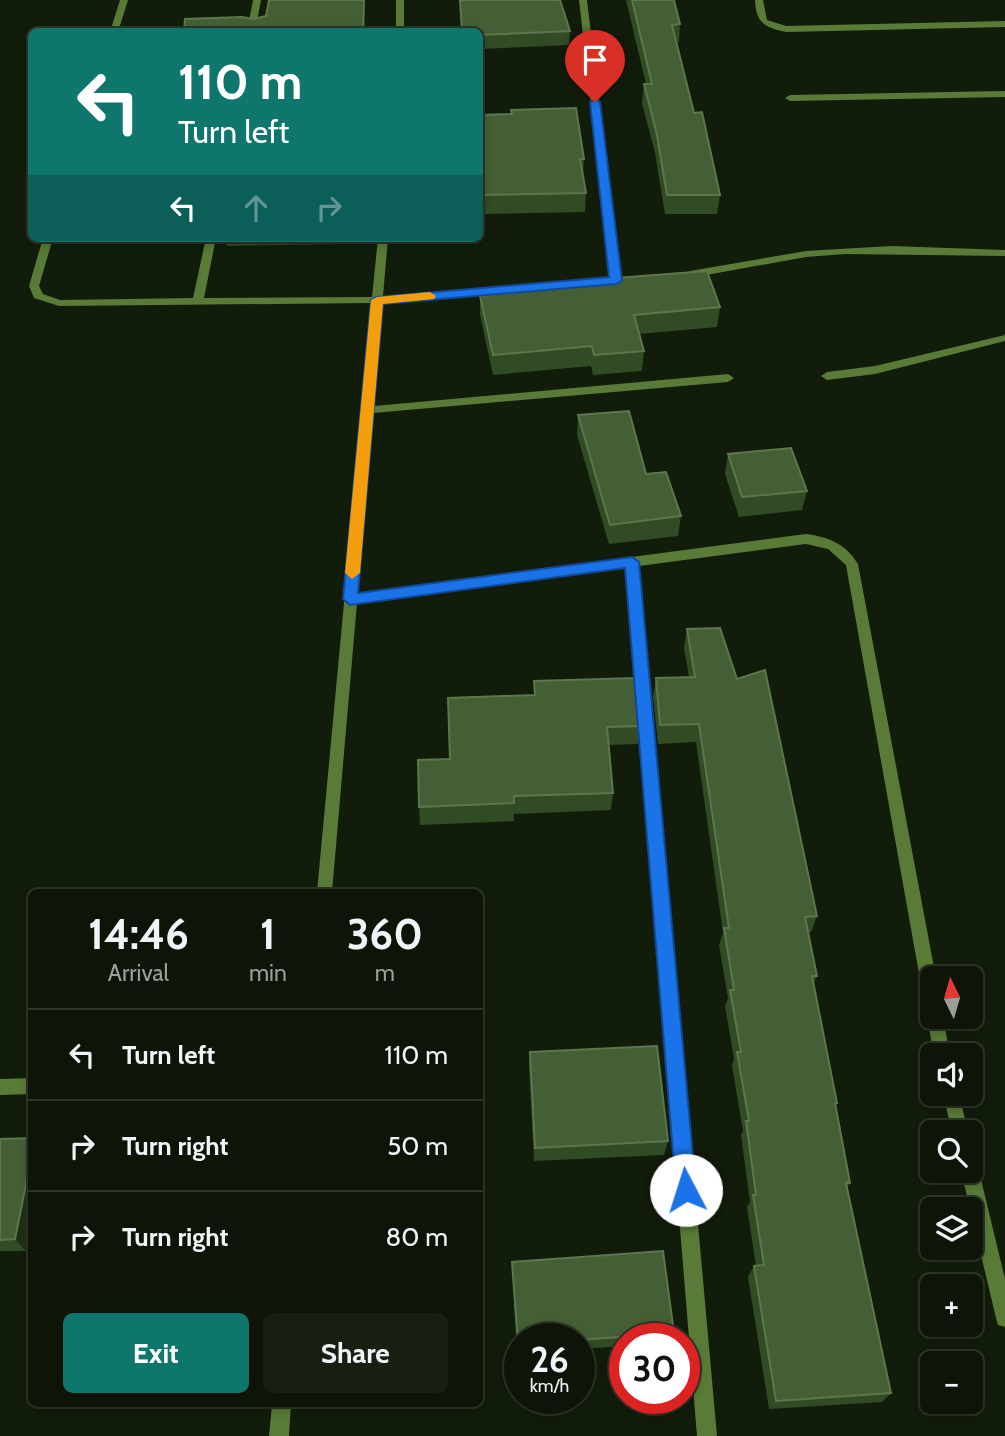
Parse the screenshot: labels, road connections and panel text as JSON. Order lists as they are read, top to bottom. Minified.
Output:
{"north":"top","page":{"turn":["110 m","Turn left"],"eta":["14:46","Arrival","1","min","360","m"],"map_buttons":["+","−"],"list":[{"name":"Turn left","value":"110 m"},{"name":"Turn right","value":"50 m"},{"name":"Turn right","value":"80 m"}],"buttons":["Exit","Share"],"speed":"26 km/h","limit":"30"}}
